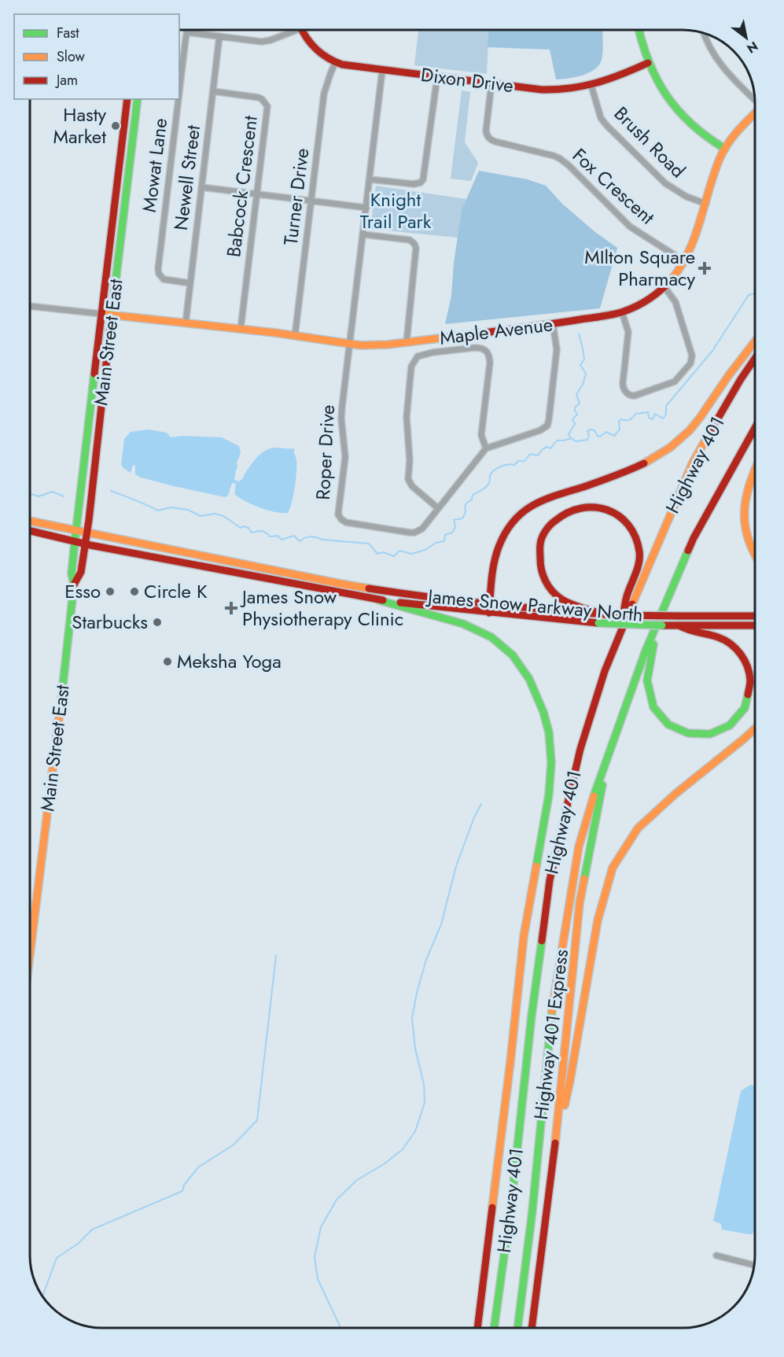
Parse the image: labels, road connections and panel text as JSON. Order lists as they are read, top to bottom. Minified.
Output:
{"streets":{"main road":["Dixon Drive","Maple Avenue","Main Street East","Highway 401","James Snow Parkway North","Highway 401 Express"],"street":["Brush Road","Mowat Lane","Newell Street","Babcock Crescent","Fox Crescent","Turner Drive","Roper Drive"]},"crossings":[["Dixon Drive","Brush Road"],["Dixon Drive","Fox Crescent"],["Dixon Drive","Turner Drive"],["Brush Road","Maple Avenue"],["Mowat Lane","Newell Street"],["Newell Street","Babcock Crescent"],["Newell Street","Maple Avenue"],["Babcock Crescent","Maple Avenue"],["Fox Crescent","Maple Avenue"],["Turner Drive","Maple Avenue"],["Maple Avenue","Main Street East"],["Maple Avenue","Roper Drive"],["Main Street East","James Snow Parkway North"],["Highway 401","Highway 401 Express"]],"parks":["Knight Trail Park"],"places":{"other":["Hasty Market","Esso","Circle K","Starbucks","Meksha Yoga"],"health":["MIlton Square Pharmacy","James Snow Physiotherapy Clinic"]},"legend":["Fast","Slow","Jam"],"north":"bottom right"}
